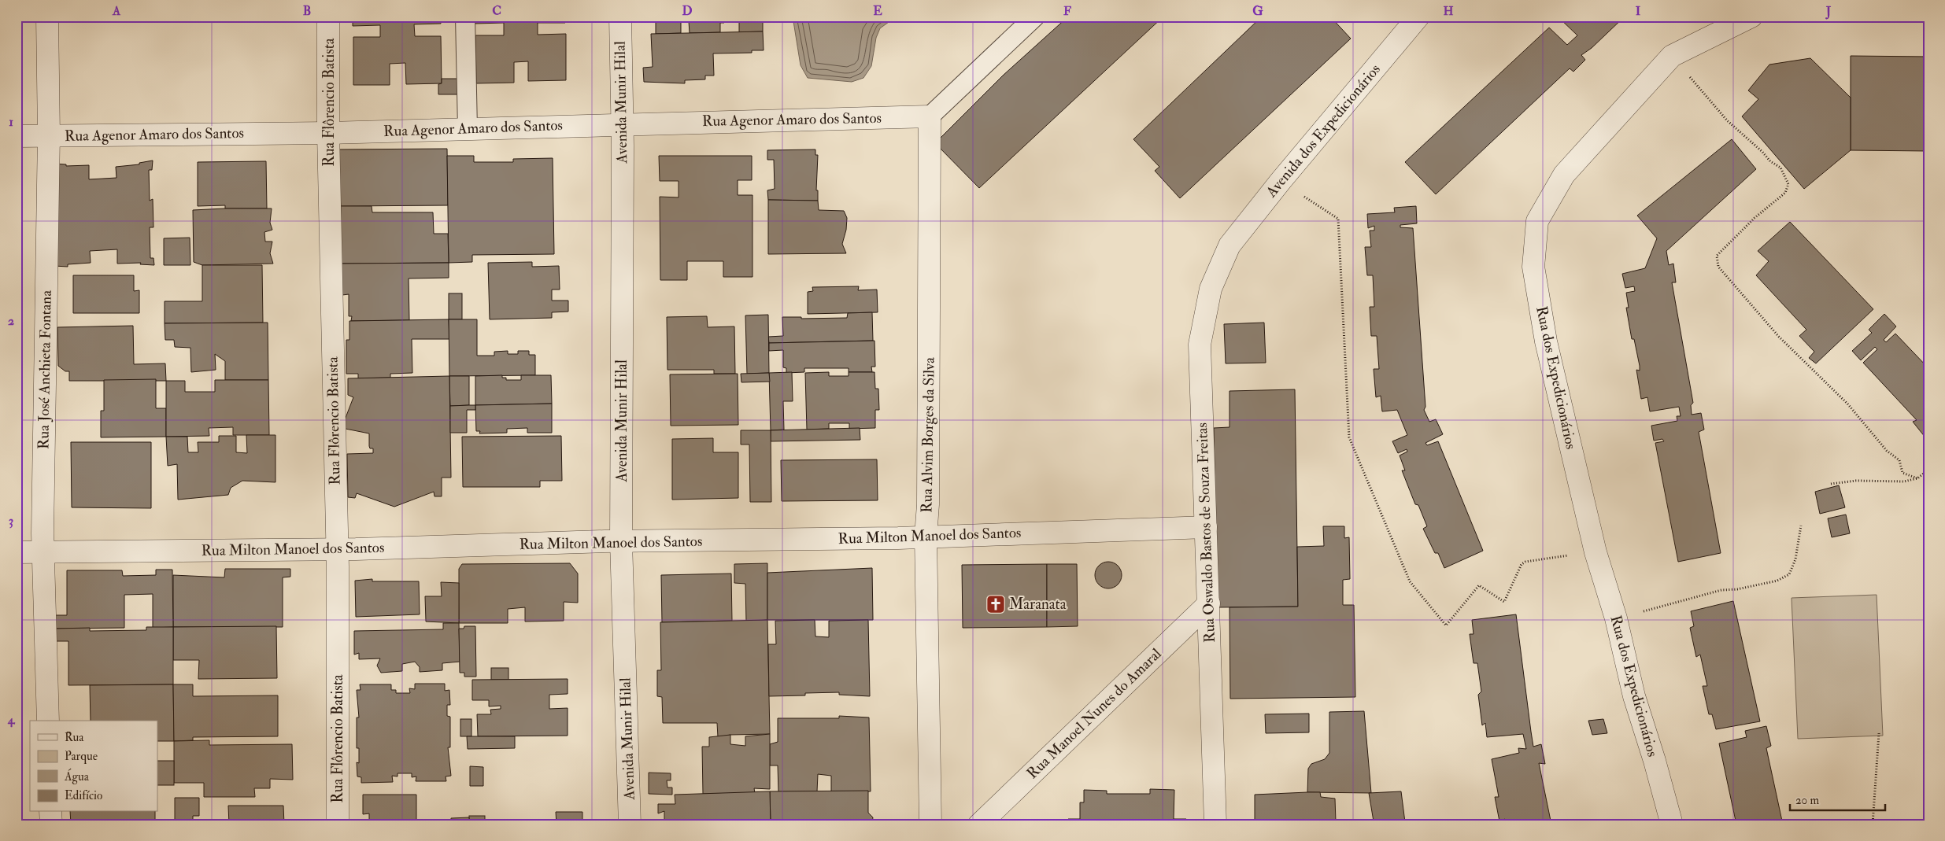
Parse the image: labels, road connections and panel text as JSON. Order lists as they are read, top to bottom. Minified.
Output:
{"streets":{"street":["Rua Flôrencio Batista","Avenida Munir Hilal","Rua Agenor Amaro dos Santos","Avenida dos Expedicionários","Rua José Anchieta Fontana","Rua dos Expedicionários","Rua Alvim Borges da Silva","Rua Oswaldo Bastos de Souza Freitas","Rua Milton Manoel dos Santos","Rua Manoel Nunes do Amaral"]},"crossings":[["Rua Flôrencio Batista","Rua Agenor Amaro dos Santos"],["Rua Flôrencio Batista","Rua Milton Manoel dos Santos"],["Avenida Munir Hilal","Rua Agenor Amaro dos Santos"],["Avenida Munir Hilal","Rua Milton Manoel dos Santos"],["Rua Agenor Amaro dos Santos","Rua José Anchieta Fontana"],["Rua Agenor Amaro dos Santos","Rua Alvim Borges da Silva"],["Avenida dos Expedicionários","Rua Oswaldo Bastos de Souza Freitas"],["Rua José Anchieta Fontana","Rua Milton Manoel dos Santos"],["Rua Alvim Borges da Silva","Rua Milton Manoel dos Santos"],["Rua Oswaldo Bastos de Souza Freitas","Rua Milton Manoel dos Santos"],["Rua Oswaldo Bastos de Souza Freitas","Rua Manoel Nunes do Amaral"]],"places":{"church":["Maranata"]},"legend":["Rua","Parque","Água","Edifício"],"scale_bar":"20 m","grid":{"columns":["A","B","C","D","E","F","G","H","I","J"],"rows":["1","2","3","4"]}}
